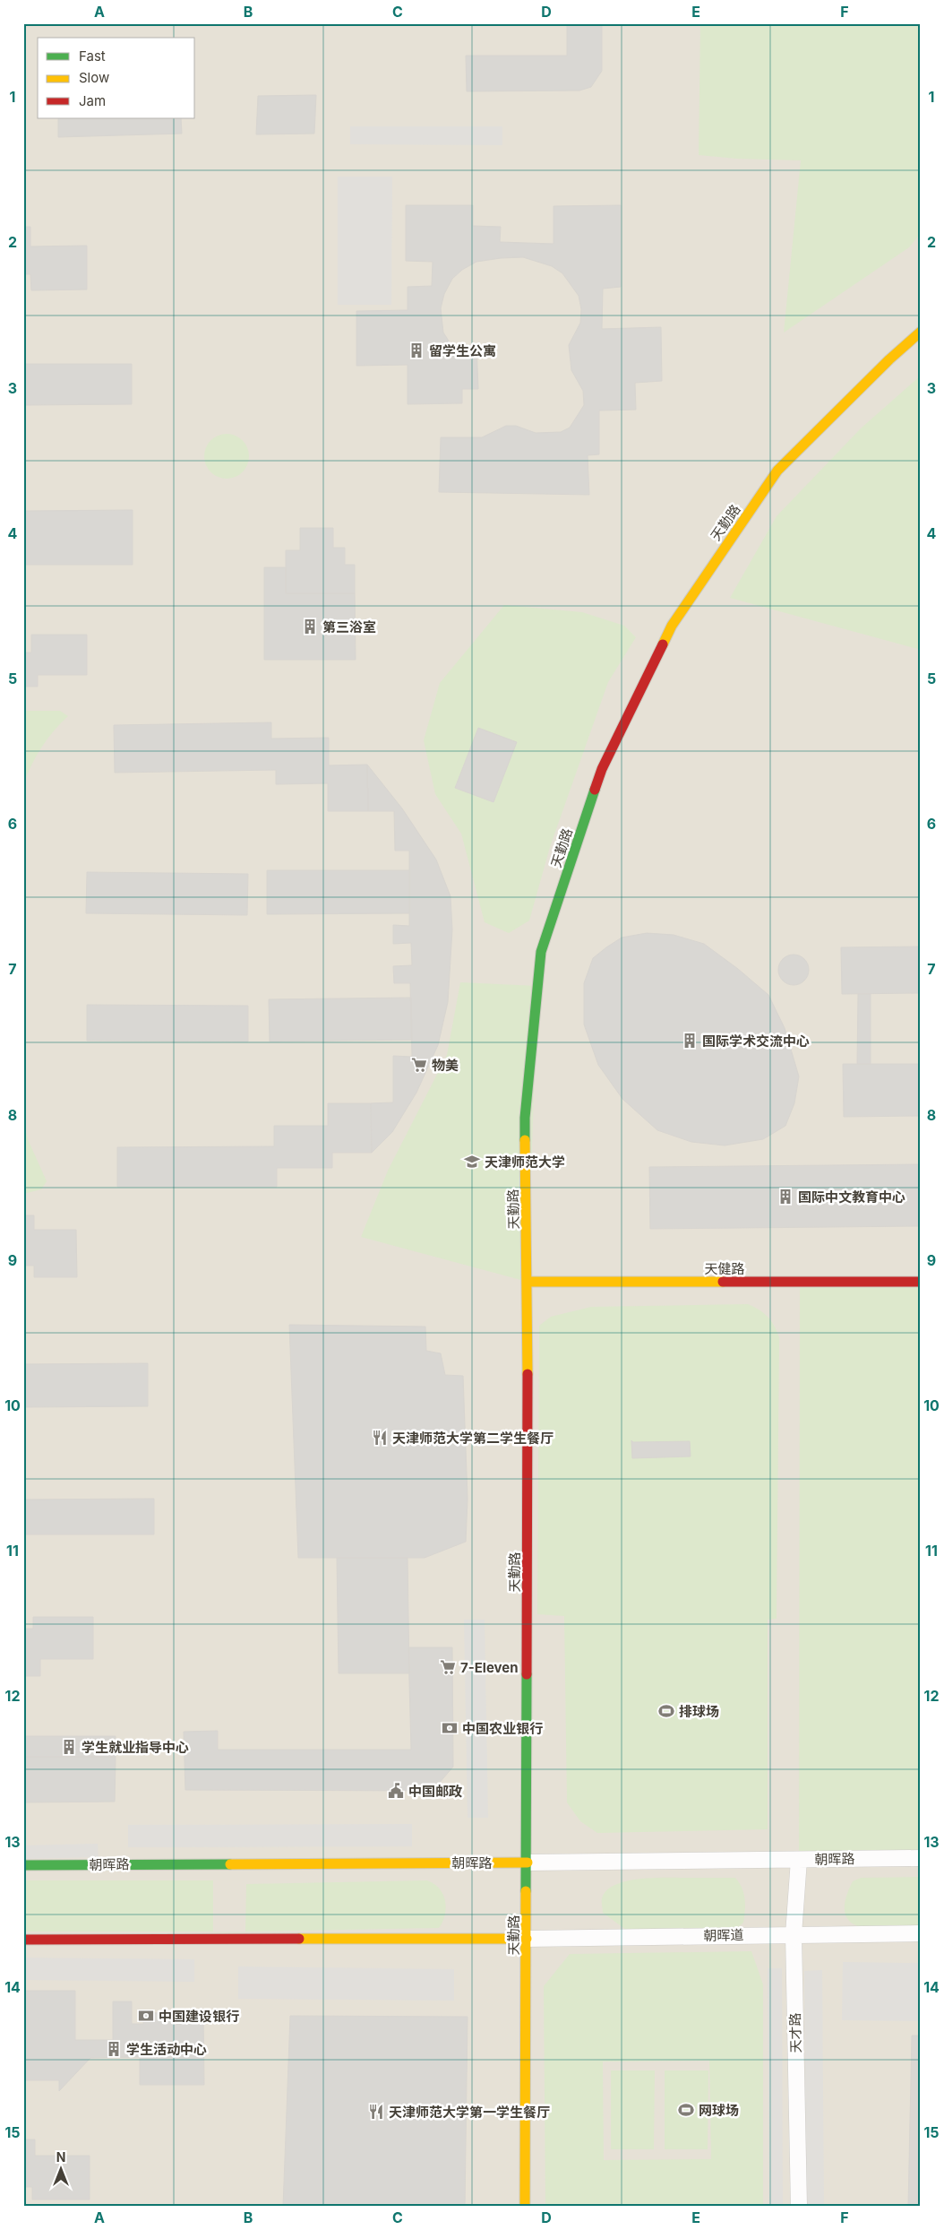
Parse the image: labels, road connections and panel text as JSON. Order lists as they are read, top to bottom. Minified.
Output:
{"streets":{"street":["天勤路","天健路","朝晖路","朝晖道","天才路"]},"crossings":[["天勤路","天健路"],["天勤路","朝晖路"],["天勤路","朝晖道"],["朝晖路","天才路"],["朝晖道","天才路"]],"places":{"building":["留学生公寓","第三浴室","国际学术交流中心","国际中文教育中心","学生就业指导中心","学生活动中心"],"supermarket":["物美","7-Eleven"],"school or university":["天津师范大学"],"restaurant":["天津师范大学第二学生餐厅","天津师范大学第一学生餐厅"],"sports":["排球场","网球场"],"bank":["中国农业银行","中国建设银行"],"public building":["中国邮政"]},"legend":["Fast","Slow","Jam"],"north":"top","grid":{"columns":["A","B","C","D","E","F"],"rows":["1","2","3","4","5","6","7","8","9","10","11","12","13","14","15"]}}
